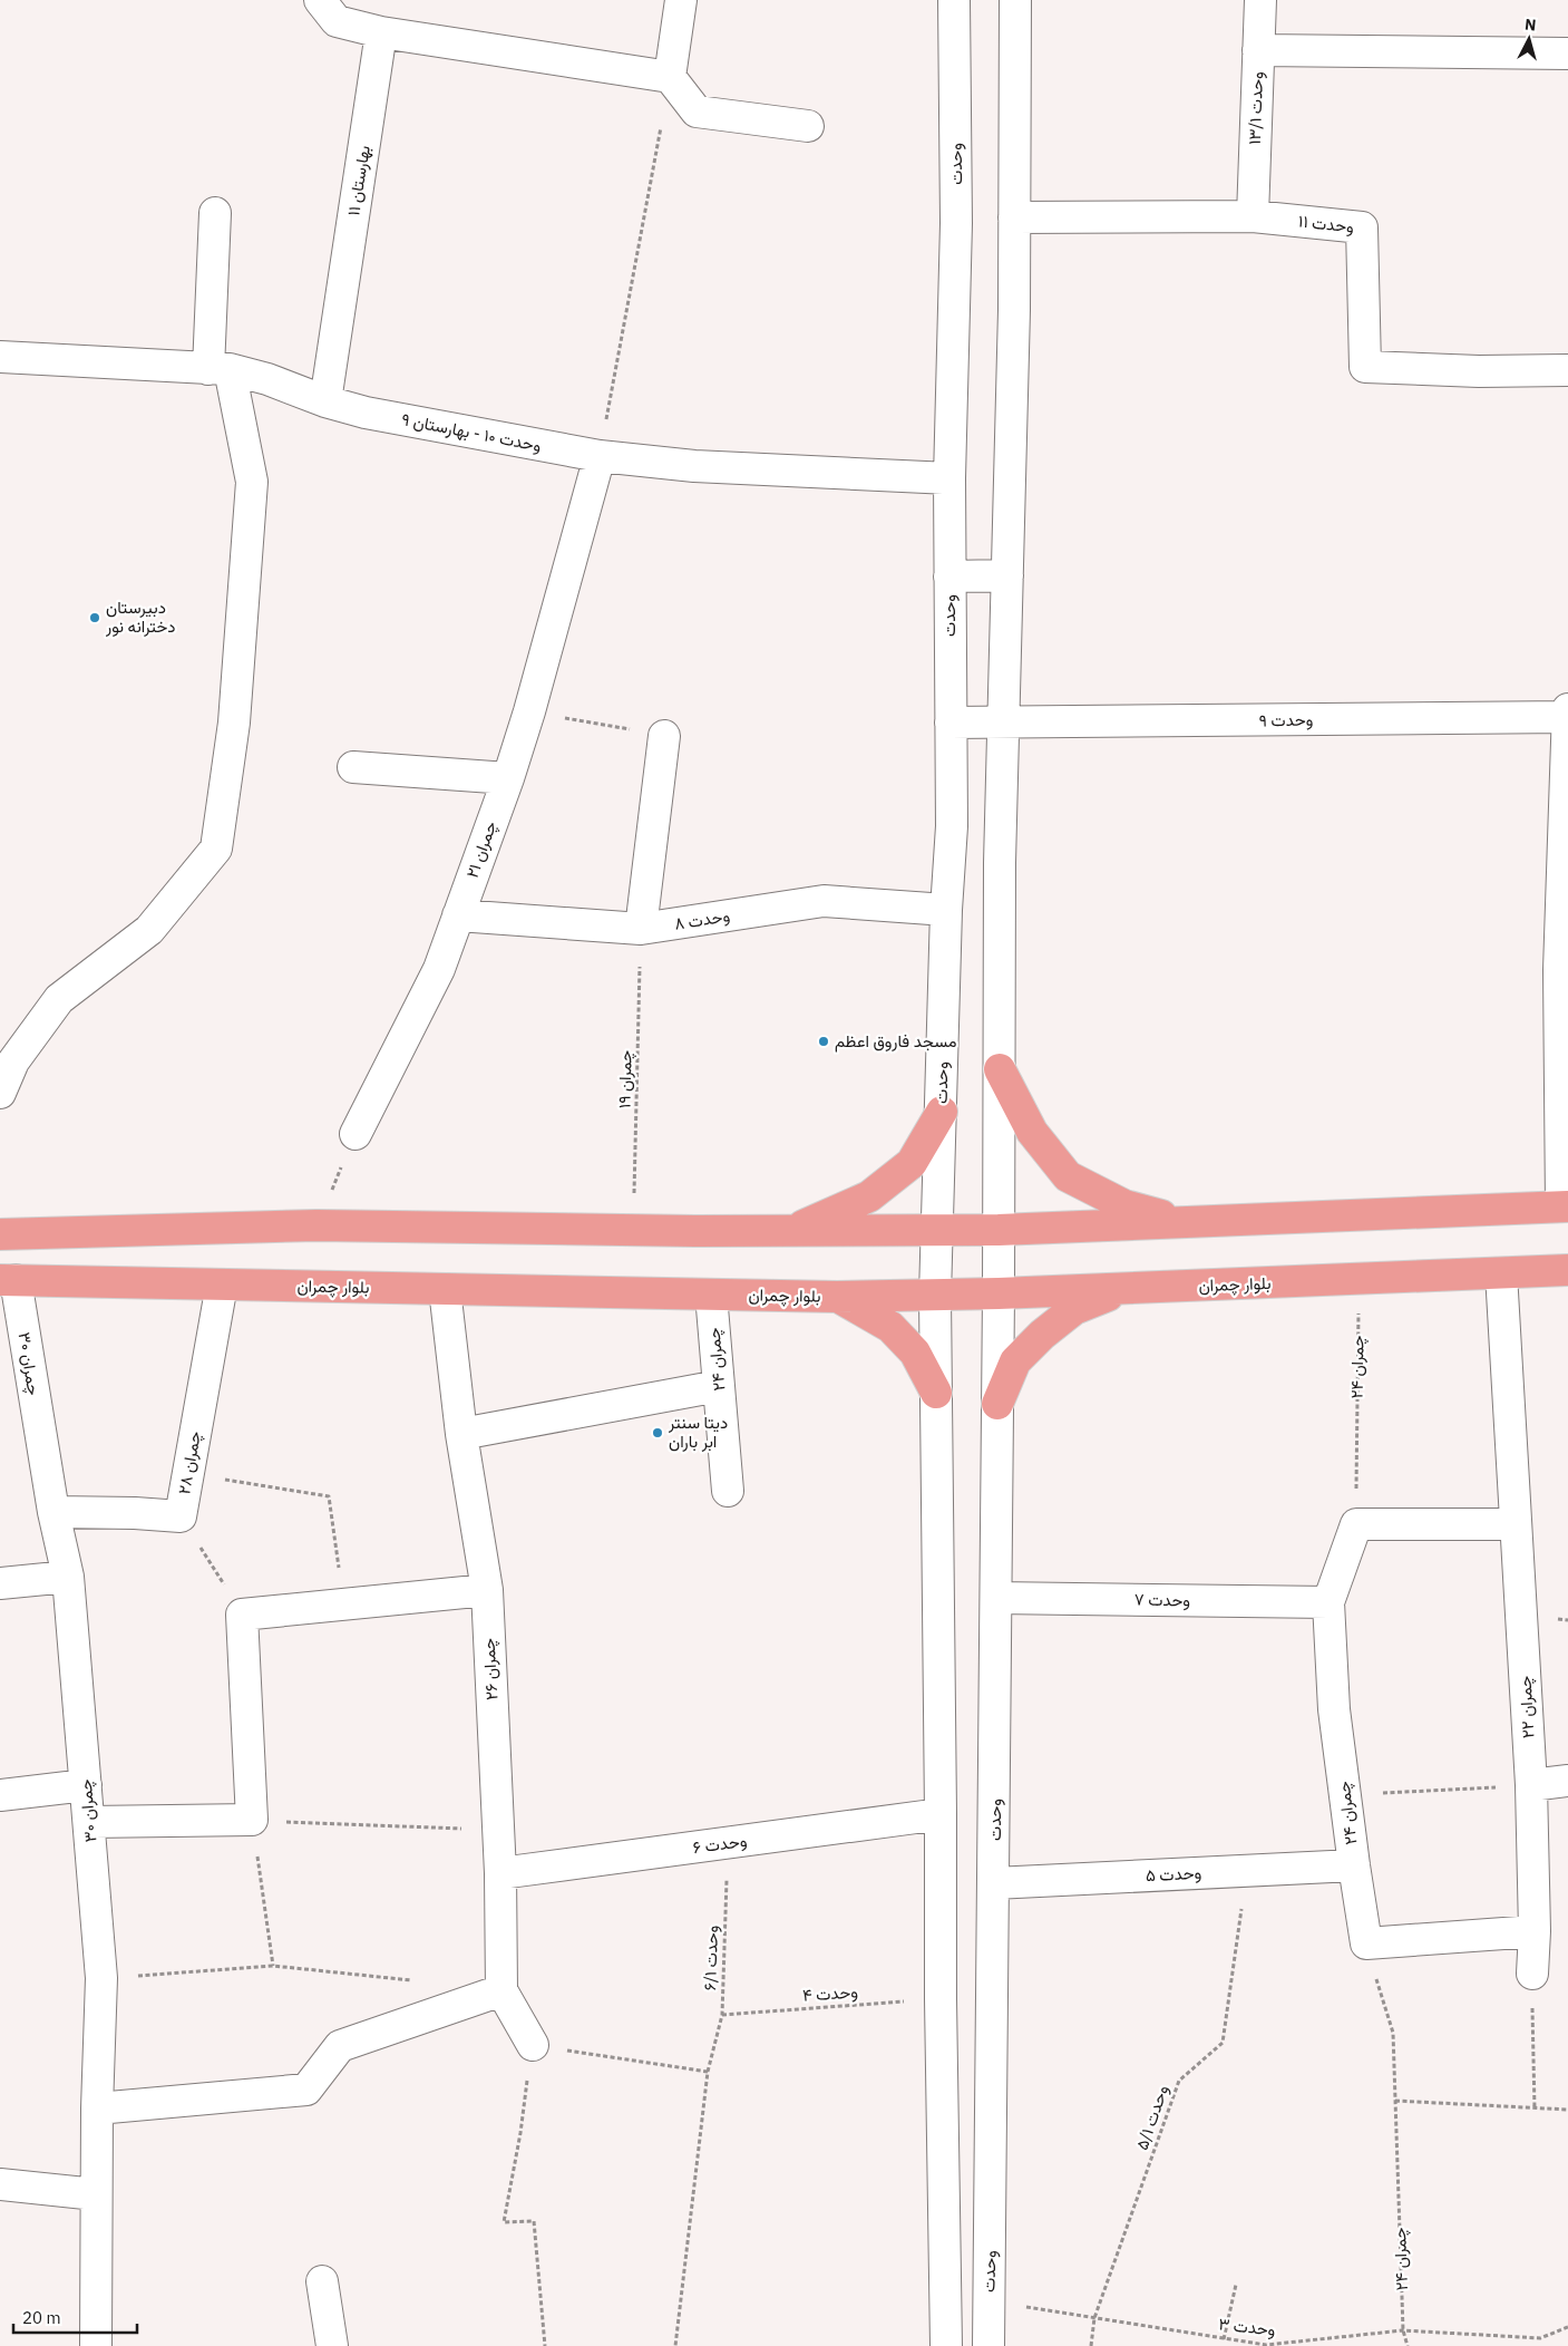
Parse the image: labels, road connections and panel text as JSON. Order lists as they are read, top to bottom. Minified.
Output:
{"streets":{"main road":["بلوار چمران"],"street":["وحدت ۱۳/۱","وحدت","بهارستان ۱۱","وحدت ۱۱","وحدت ۱۰ - بهارستان ۹","وحدت ۹","چمران ۲۱","وحدت ۸","چمران ۲۴","چمران ۳۰","چمران ۲۸","وحدت ۷","چمران ۲۶","چمران ۲۲","وحدت ۶","وحدت ۵"],"path":["چمران ۱۹","وحدت ۶/۱","وحدت ۴","وحدت ۵/۱","وحدت ۳"]},"crossings":[["وحدت ۱۳/۱","وحدت ۱۱"],["وحدت","وحدت ۱۰ - بهارستان ۹"],["وحدت","وحدت ۹"],["وحدت","وحدت ۸"],["وحدت","بلوار چمران"],["وحدت","وحدت ۷"],["وحدت","وحدت ۵"],["وحدت","وحدت ۳"],["بهارستان ۱۱","وحدت ۱۰ - بهارستان ۹"],["وحدت ۱۰ - بهارستان ۹","چمران ۲۱"],["چمران ۲۱","وحدت ۸"],["وحدت ۸","چمران ۱۹"],["بلوار چمران","چمران ۲۴"],["بلوار چمران","چمران ۳۰"],["بلوار چمران","چمران ۲۸"],["بلوار چمران","چمران ۲۶"],["بلوار چمران","چمران ۲۲"],["چمران ۲۴","وحدت ۷"],["چمران ۲۴","وحدت ۵"],["چمران ۲۴","وحدت ۳"],["چمران ۳۰","چمران ۲۸"],["چمران ۲۶","وحدت ۶"],["وحدت ۶","وحدت ۶/۱"],["وحدت ۵","وحدت ۵/۱"],["وحدت ۶/۱","وحدت ۴"],["وحدت ۵/۱","وحدت ۳"]],"places":["دبیرستان دخترانه نور","مسجد فاروق اعظم","دیتا سنتر ابر باران"],"scale_bar":"20 m","north":"top"}
